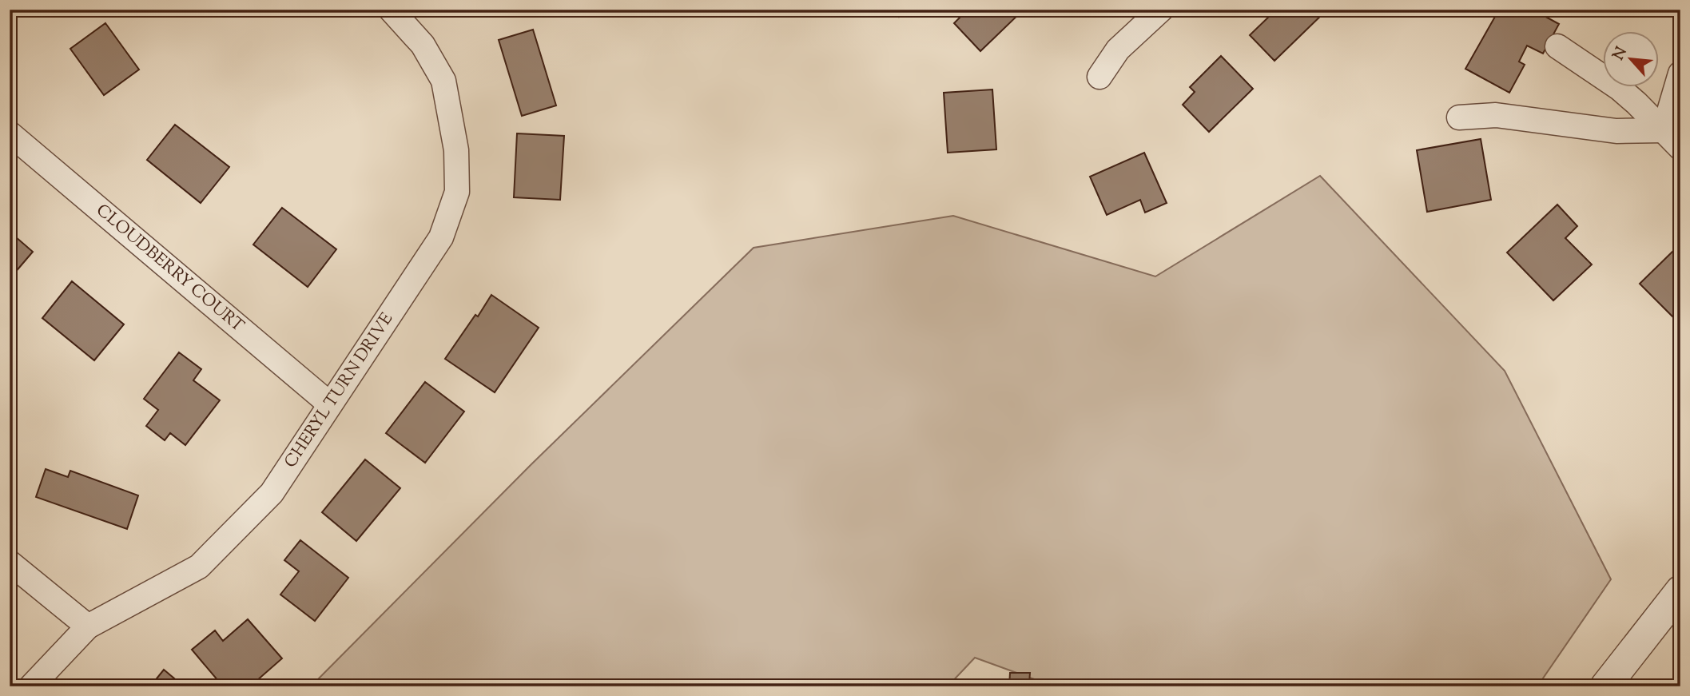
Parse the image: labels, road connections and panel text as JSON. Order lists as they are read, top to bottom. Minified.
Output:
{"streets":{"street":["CLOUDBERRY COURT","CHERYL TURN DRIVE"]},"crossings":[["CLOUDBERRY COURT","CHERYL TURN DRIVE"]],"north":"top left"}
